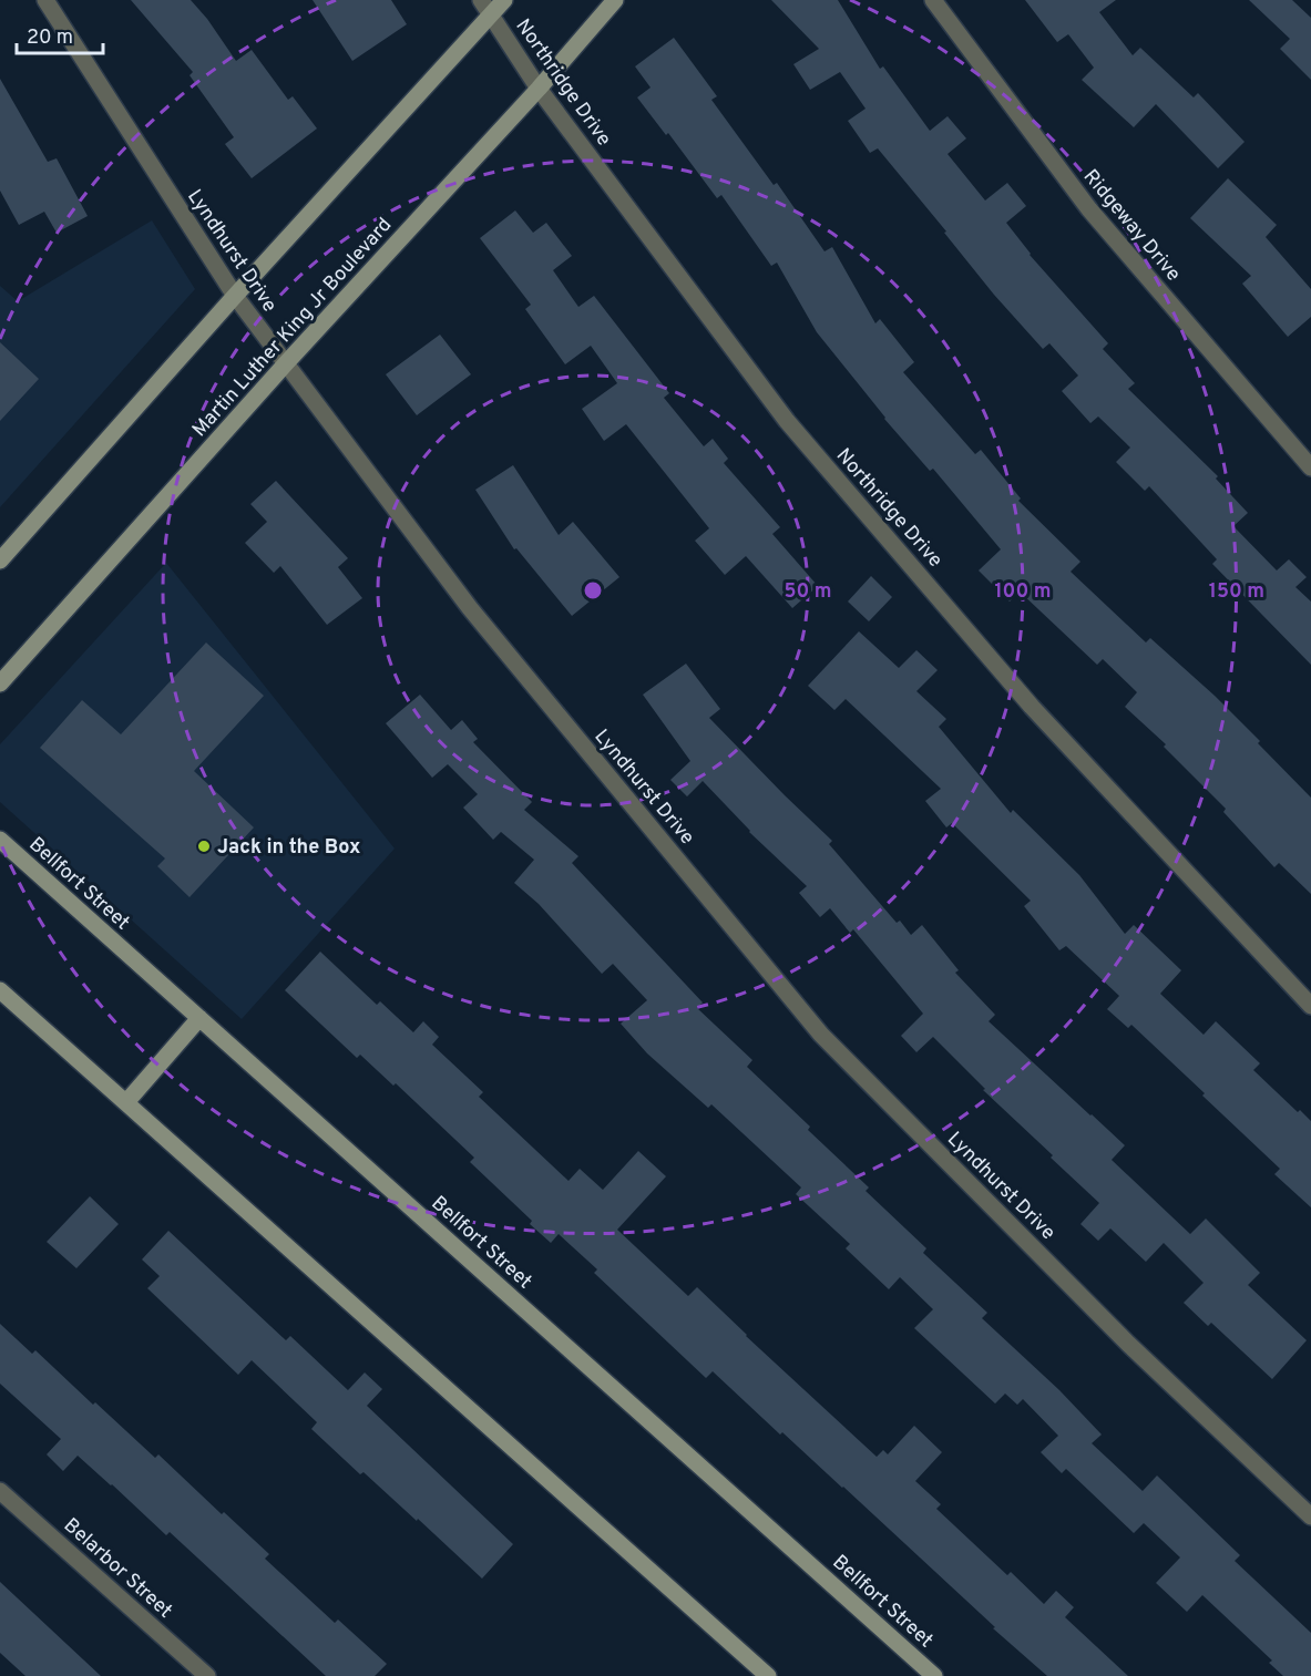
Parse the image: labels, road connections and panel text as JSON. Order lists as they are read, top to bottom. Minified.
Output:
{"streets":{"main road":["Martin Luther King Jr Boulevard","Bellfort Street"],"street":["Northridge Drive","Ridgeway Drive","Lyndhurst Drive","Belarbor Street"]},"crossings":[["Northridge Drive","Martin Luther King Jr Boulevard"],["Lyndhurst Drive","Martin Luther King Jr Boulevard"]],"places":["Jack in the Box"],"scale_bar":"20 m","rings":["50 m","100 m","150 m"]}
